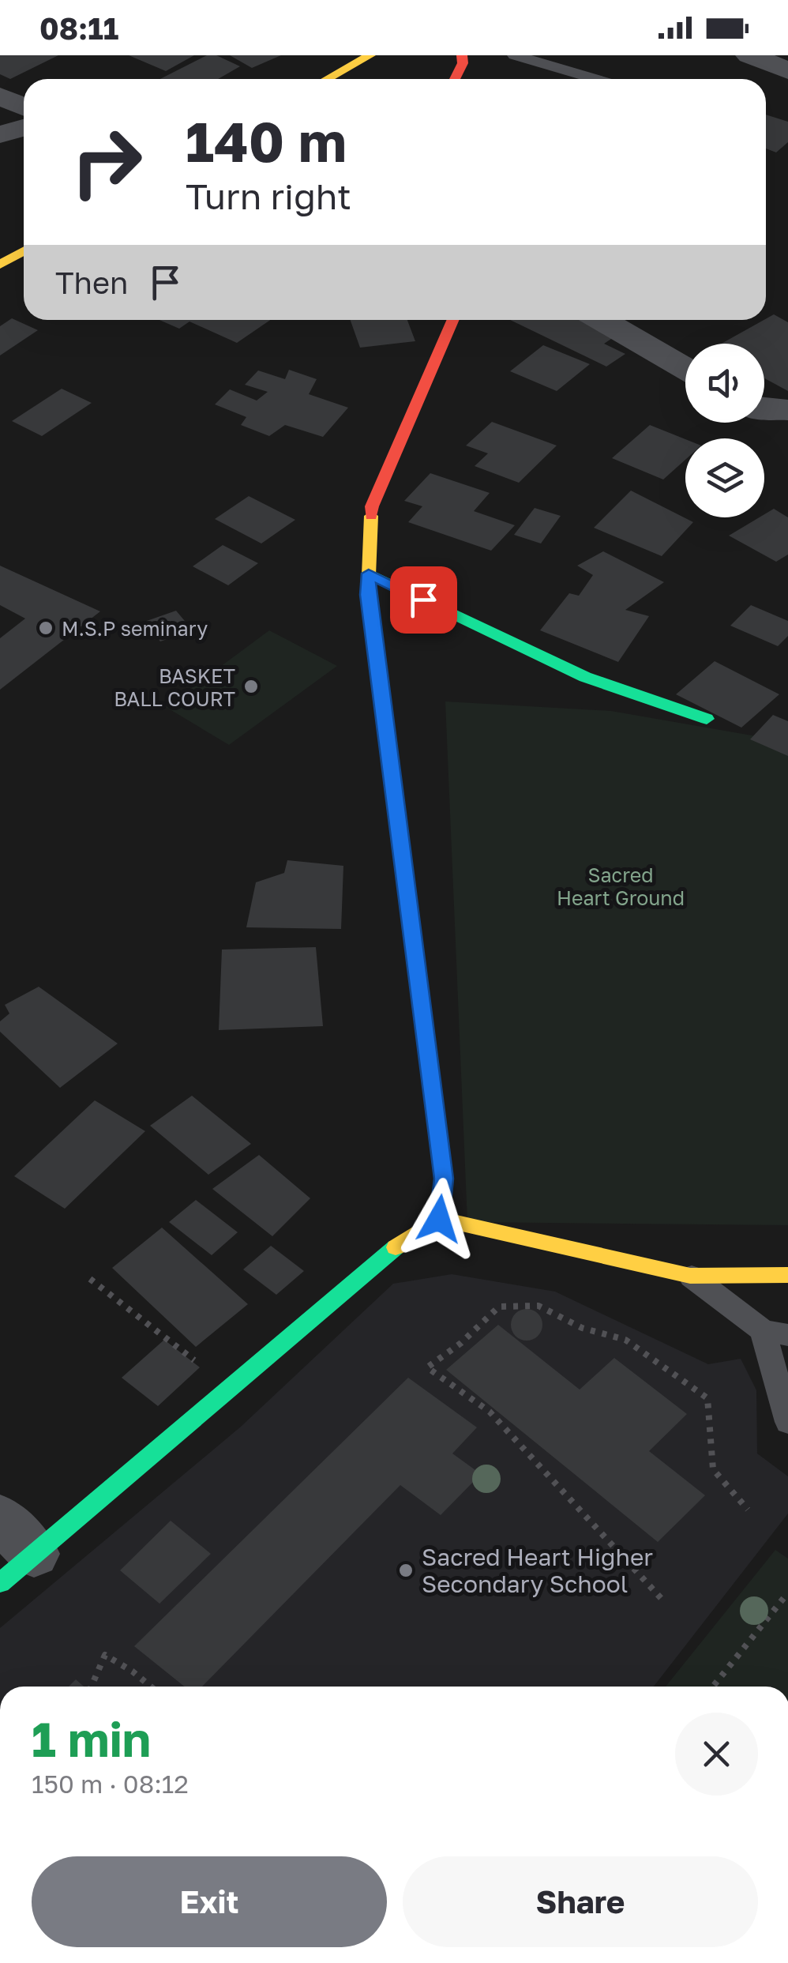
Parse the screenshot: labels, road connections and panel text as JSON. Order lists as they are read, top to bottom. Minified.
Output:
{"parks":["Sacred Heart Ground"],"places":["M.S.P seminary","BASKET BALL COURT","Sacred Heart Higher Secondary School"],"page":{"status":"08:11","turn":["140 m","Turn right"],"then":"Then","heading":["1 min","150 m · 08:12"],"buttons":["Exit","Share"]}}
